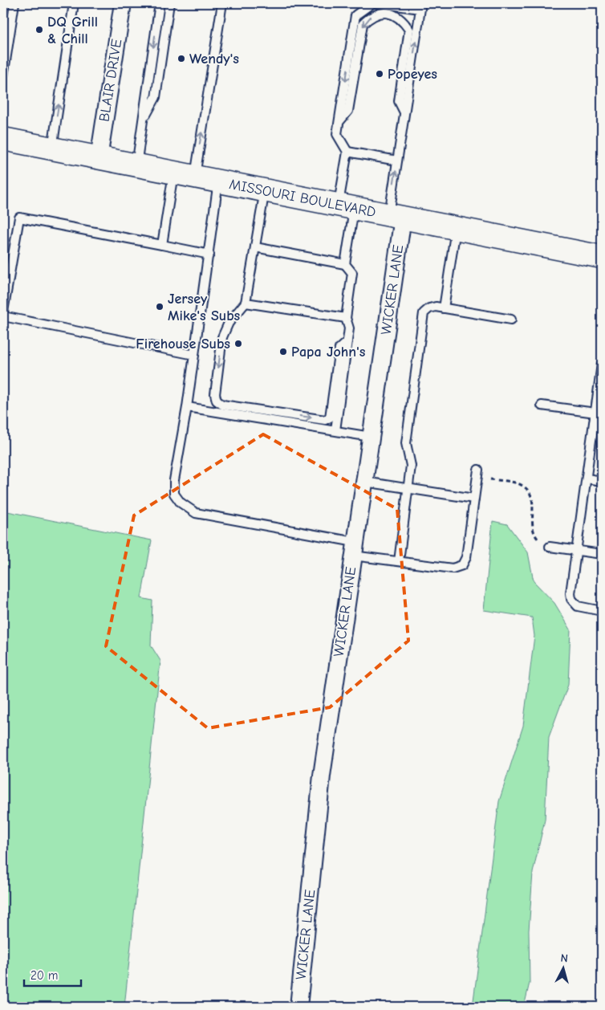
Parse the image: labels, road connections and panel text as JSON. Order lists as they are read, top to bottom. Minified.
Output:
{"streets":{"main road":["MISSOURI BOULEVARD"],"street":["BLAIR DRIVE","WICKER LANE"]},"crossings":[["BLAIR DRIVE","MISSOURI BOULEVARD"],["MISSOURI BOULEVARD","WICKER LANE"]],"places":["DQ Grill & Chill","Wendy's","Popeyes","Jersey Mike's Subs","Firehouse Subs","Papa John's"],"scale_bar":"20 m","north":"top"}
